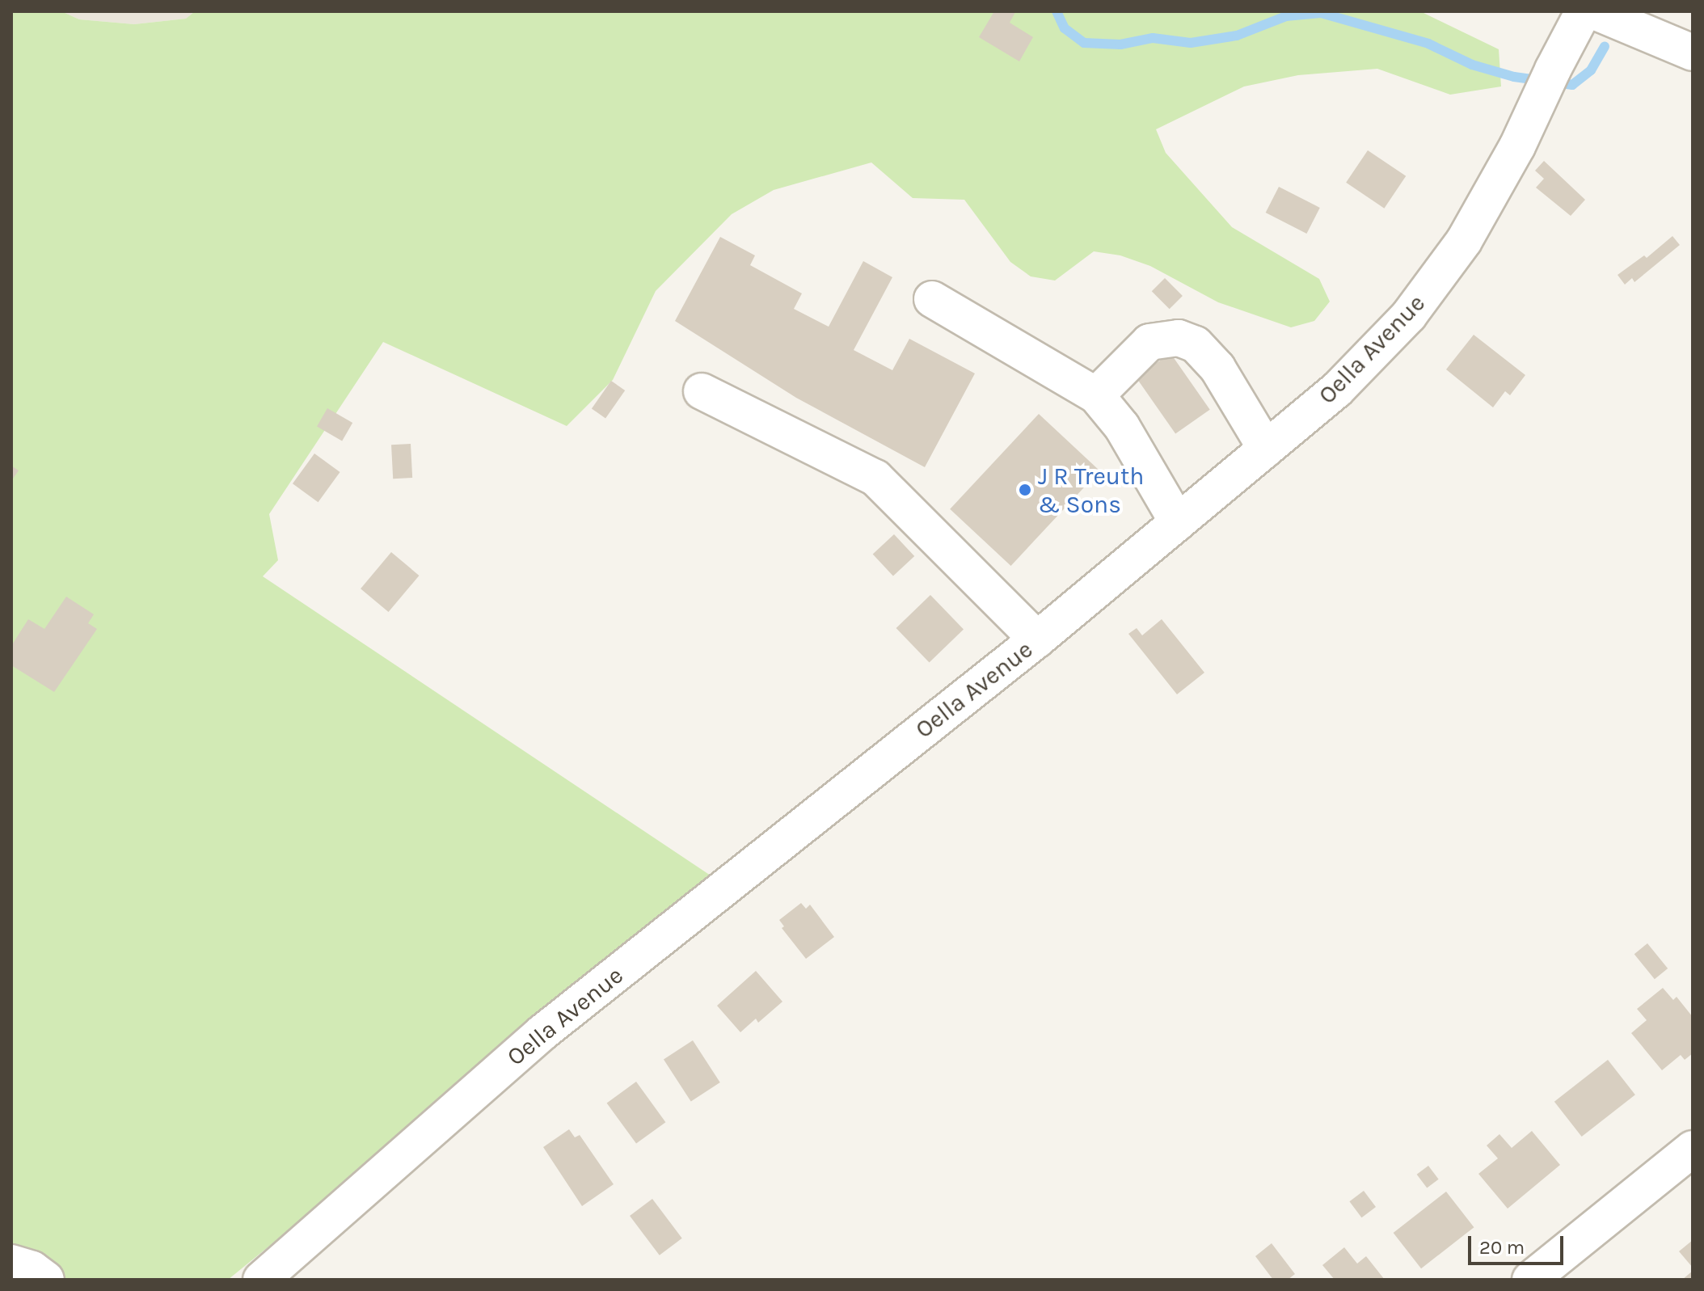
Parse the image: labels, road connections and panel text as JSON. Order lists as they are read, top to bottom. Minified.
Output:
{"streets":{"street":["Oella Avenue"]},"places":["J R Treuth & Sons"],"scale_bar":"20 m"}
